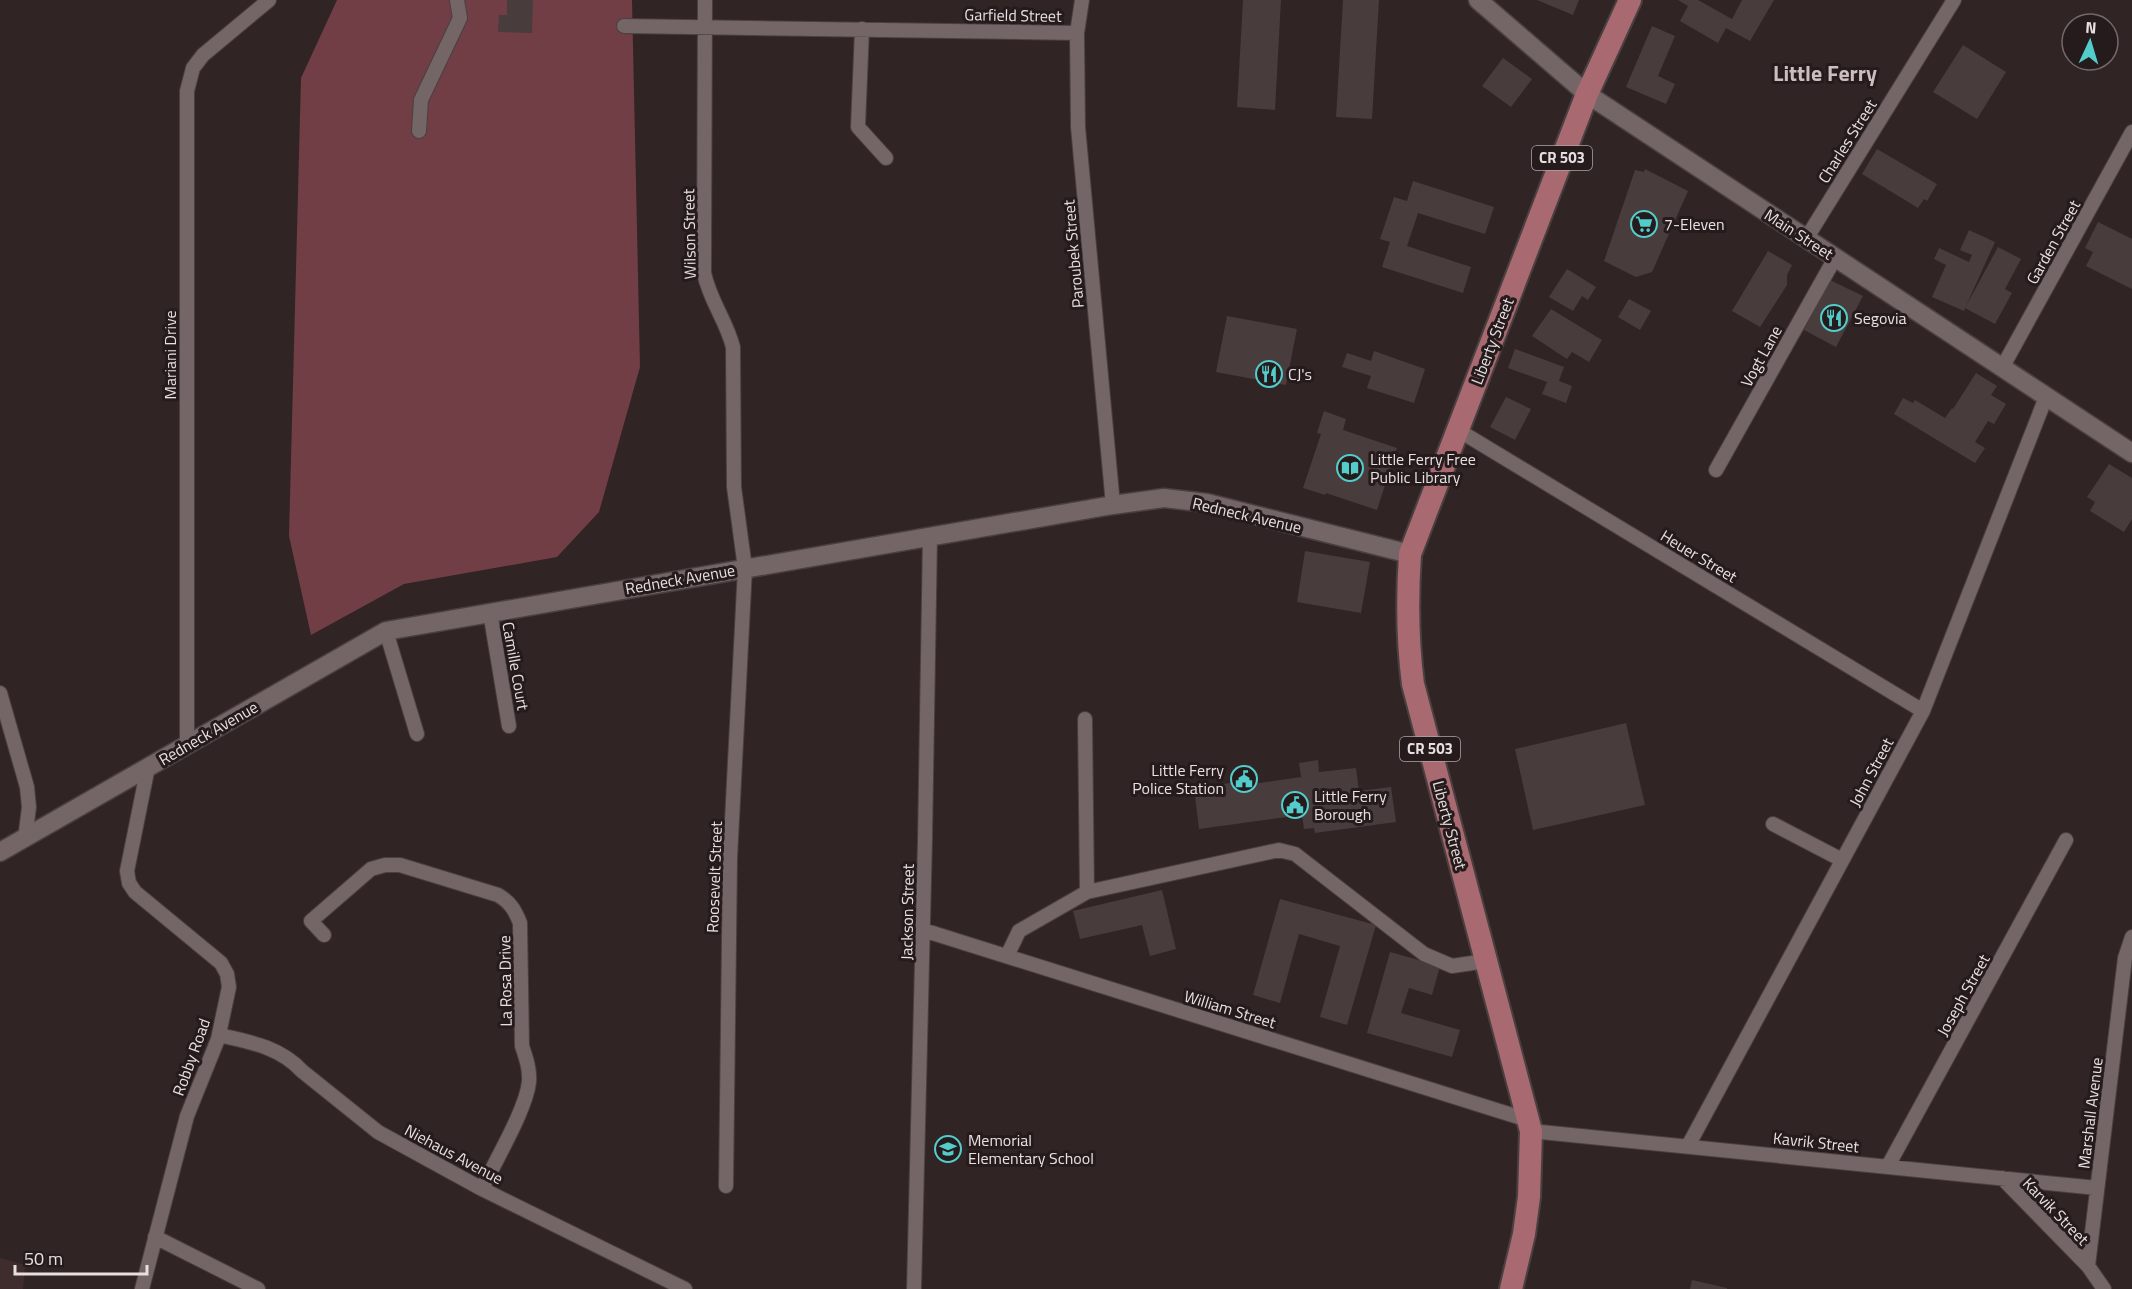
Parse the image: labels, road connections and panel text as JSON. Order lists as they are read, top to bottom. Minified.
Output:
{"streets":{"main road":["CR 503","Liberty Street"],"street":["Garfield Street","Charles Street","Wilson Street","Main Street","Garden Street","Paroubek Street","Mariani Drive","Vogt Lane","Redneck Avenue","Heuer Street","Camille Court","John Street","Roosevelt Street","Jackson Street","La Rosa Drive","Joseph Street","William Street","Robby Road","Marshall Avenue","Kavrik Street","Niehaus Avenue","Karvik Street"]},"crossings":[["Garfield Street","Wilson Street"],["Garfield Street","Paroubek Street"],["Charles Street","Main Street"],["Wilson Street","Redneck Avenue"],["Wilson Street","Roosevelt Street"],["Main Street","Garden Street"],["Main Street","Liberty Street"],["Main Street","Vogt Lane"],["Main Street","John Street"],["Paroubek Street","Redneck Avenue"],["Liberty Street","Redneck Avenue"],["Liberty Street","Heuer Street"],["Liberty Street","William Street"],["Liberty Street","Kavrik Street"],["Mariani Drive","Redneck Avenue"],["Redneck Avenue","Camille Court"],["Redneck Avenue","Roosevelt Street"],["Redneck Avenue","Jackson Street"],["Redneck Avenue","Robby Road"],["Heuer Street","John Street"],["John Street","Kavrik Street"],["Jackson Street","William Street"],["La Rosa Drive","Niehaus Avenue"],["Joseph Street","Kavrik Street"],["William Street","Kavrik Street"],["Robby Road","Niehaus Avenue"],["Marshall Avenue","Kavrik Street"],["Marshall Avenue","Karvik Street"],["Kavrik Street","Karvik Street"]],"districts":["Little Ferry"],"places":{"supermarket":["7-Eleven"],"restaurant":["Segovia","CJ's"],"library":["Little Ferry Free Public Library"],"public building":["Little Ferry Police Station","Little Ferry Borough"],"school or university":["Memorial Elementary School"]},"scale_bar":"50 m","north":"top"}
